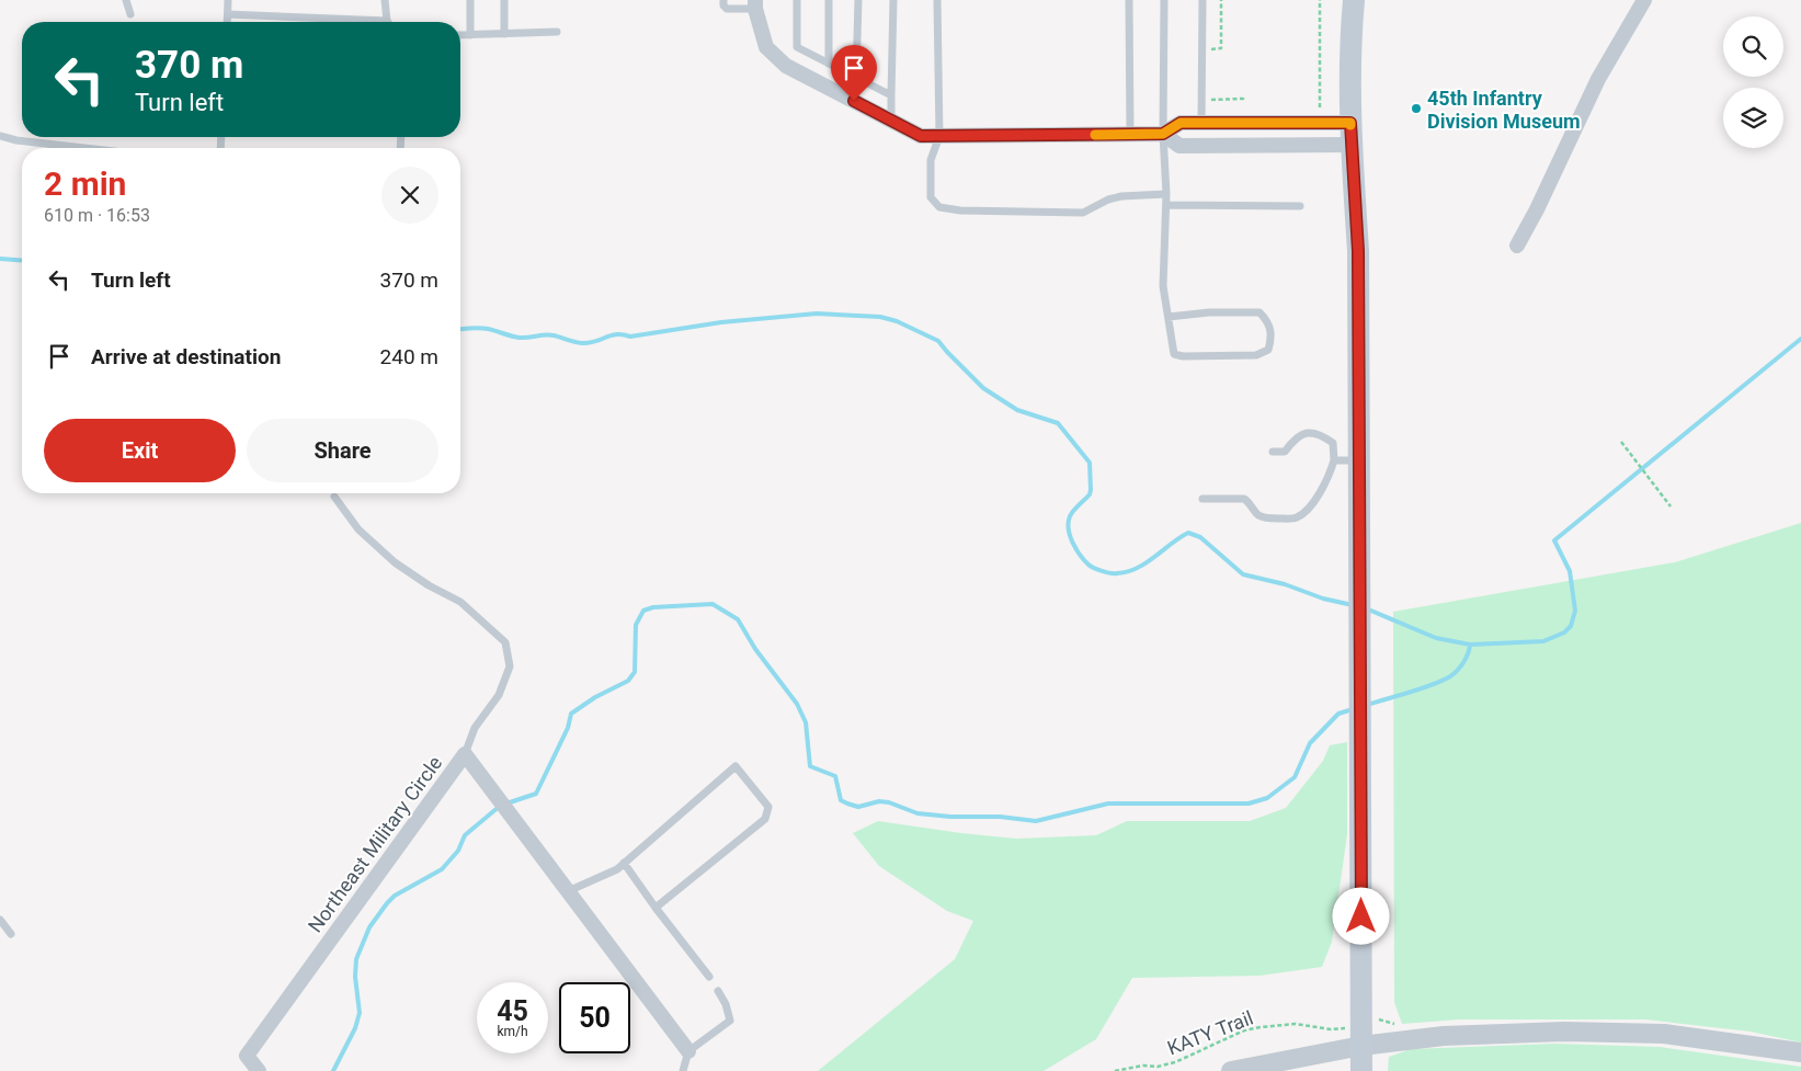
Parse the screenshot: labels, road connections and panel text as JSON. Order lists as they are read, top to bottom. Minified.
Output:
{"streets":{"street":["Northeast Military Circle"],"path":["KATY Trail"]},"places":["45th Infantry Division Museum"],"page":{"turn":["370 m","Turn left"],"heading":["2 min","610 m · 16:53"],"list":[{"name":"Turn left","value":"370 m"},{"name":"Arrive at destination","value":"240 m"}],"buttons":["Exit","Share"],"speed":"45 km/h","limit":"50"}}
